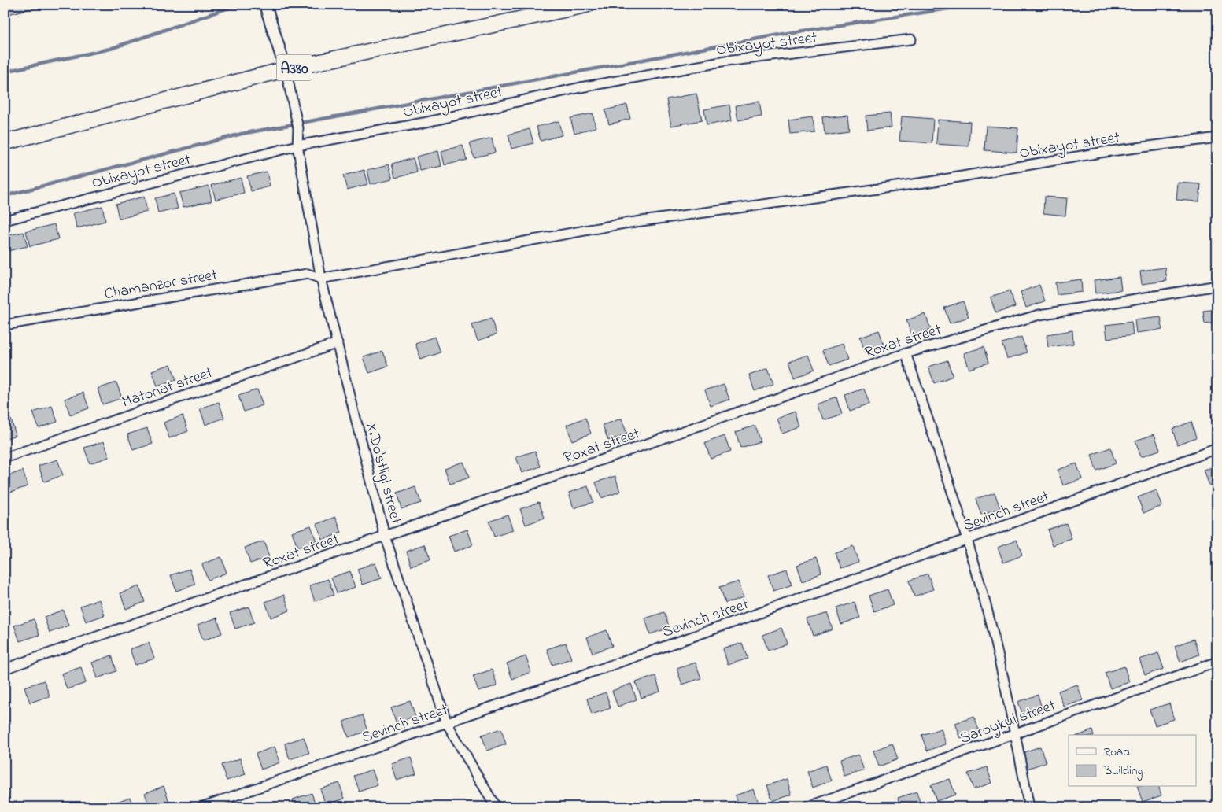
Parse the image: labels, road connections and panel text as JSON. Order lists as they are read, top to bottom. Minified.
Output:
{"streets":{"highway":["A380"],"street":["Obixayot street","Chamanzor street","Roxat street","Matonat street","X.Do'stligi street","Sevinch street","Saroykul street"]},"crossings":[["Obixayot street","Chamanzor street"],["Obixayot street","X.Do'stligi street"],["A380","X.Do'stligi street"],["Chamanzor street","X.Do'stligi street"],["Roxat street","X.Do'stligi street"],["Matonat street","X.Do'stligi street"],["X.Do'stligi street","Sevinch street"]],"legend":["Road","Building"]}
